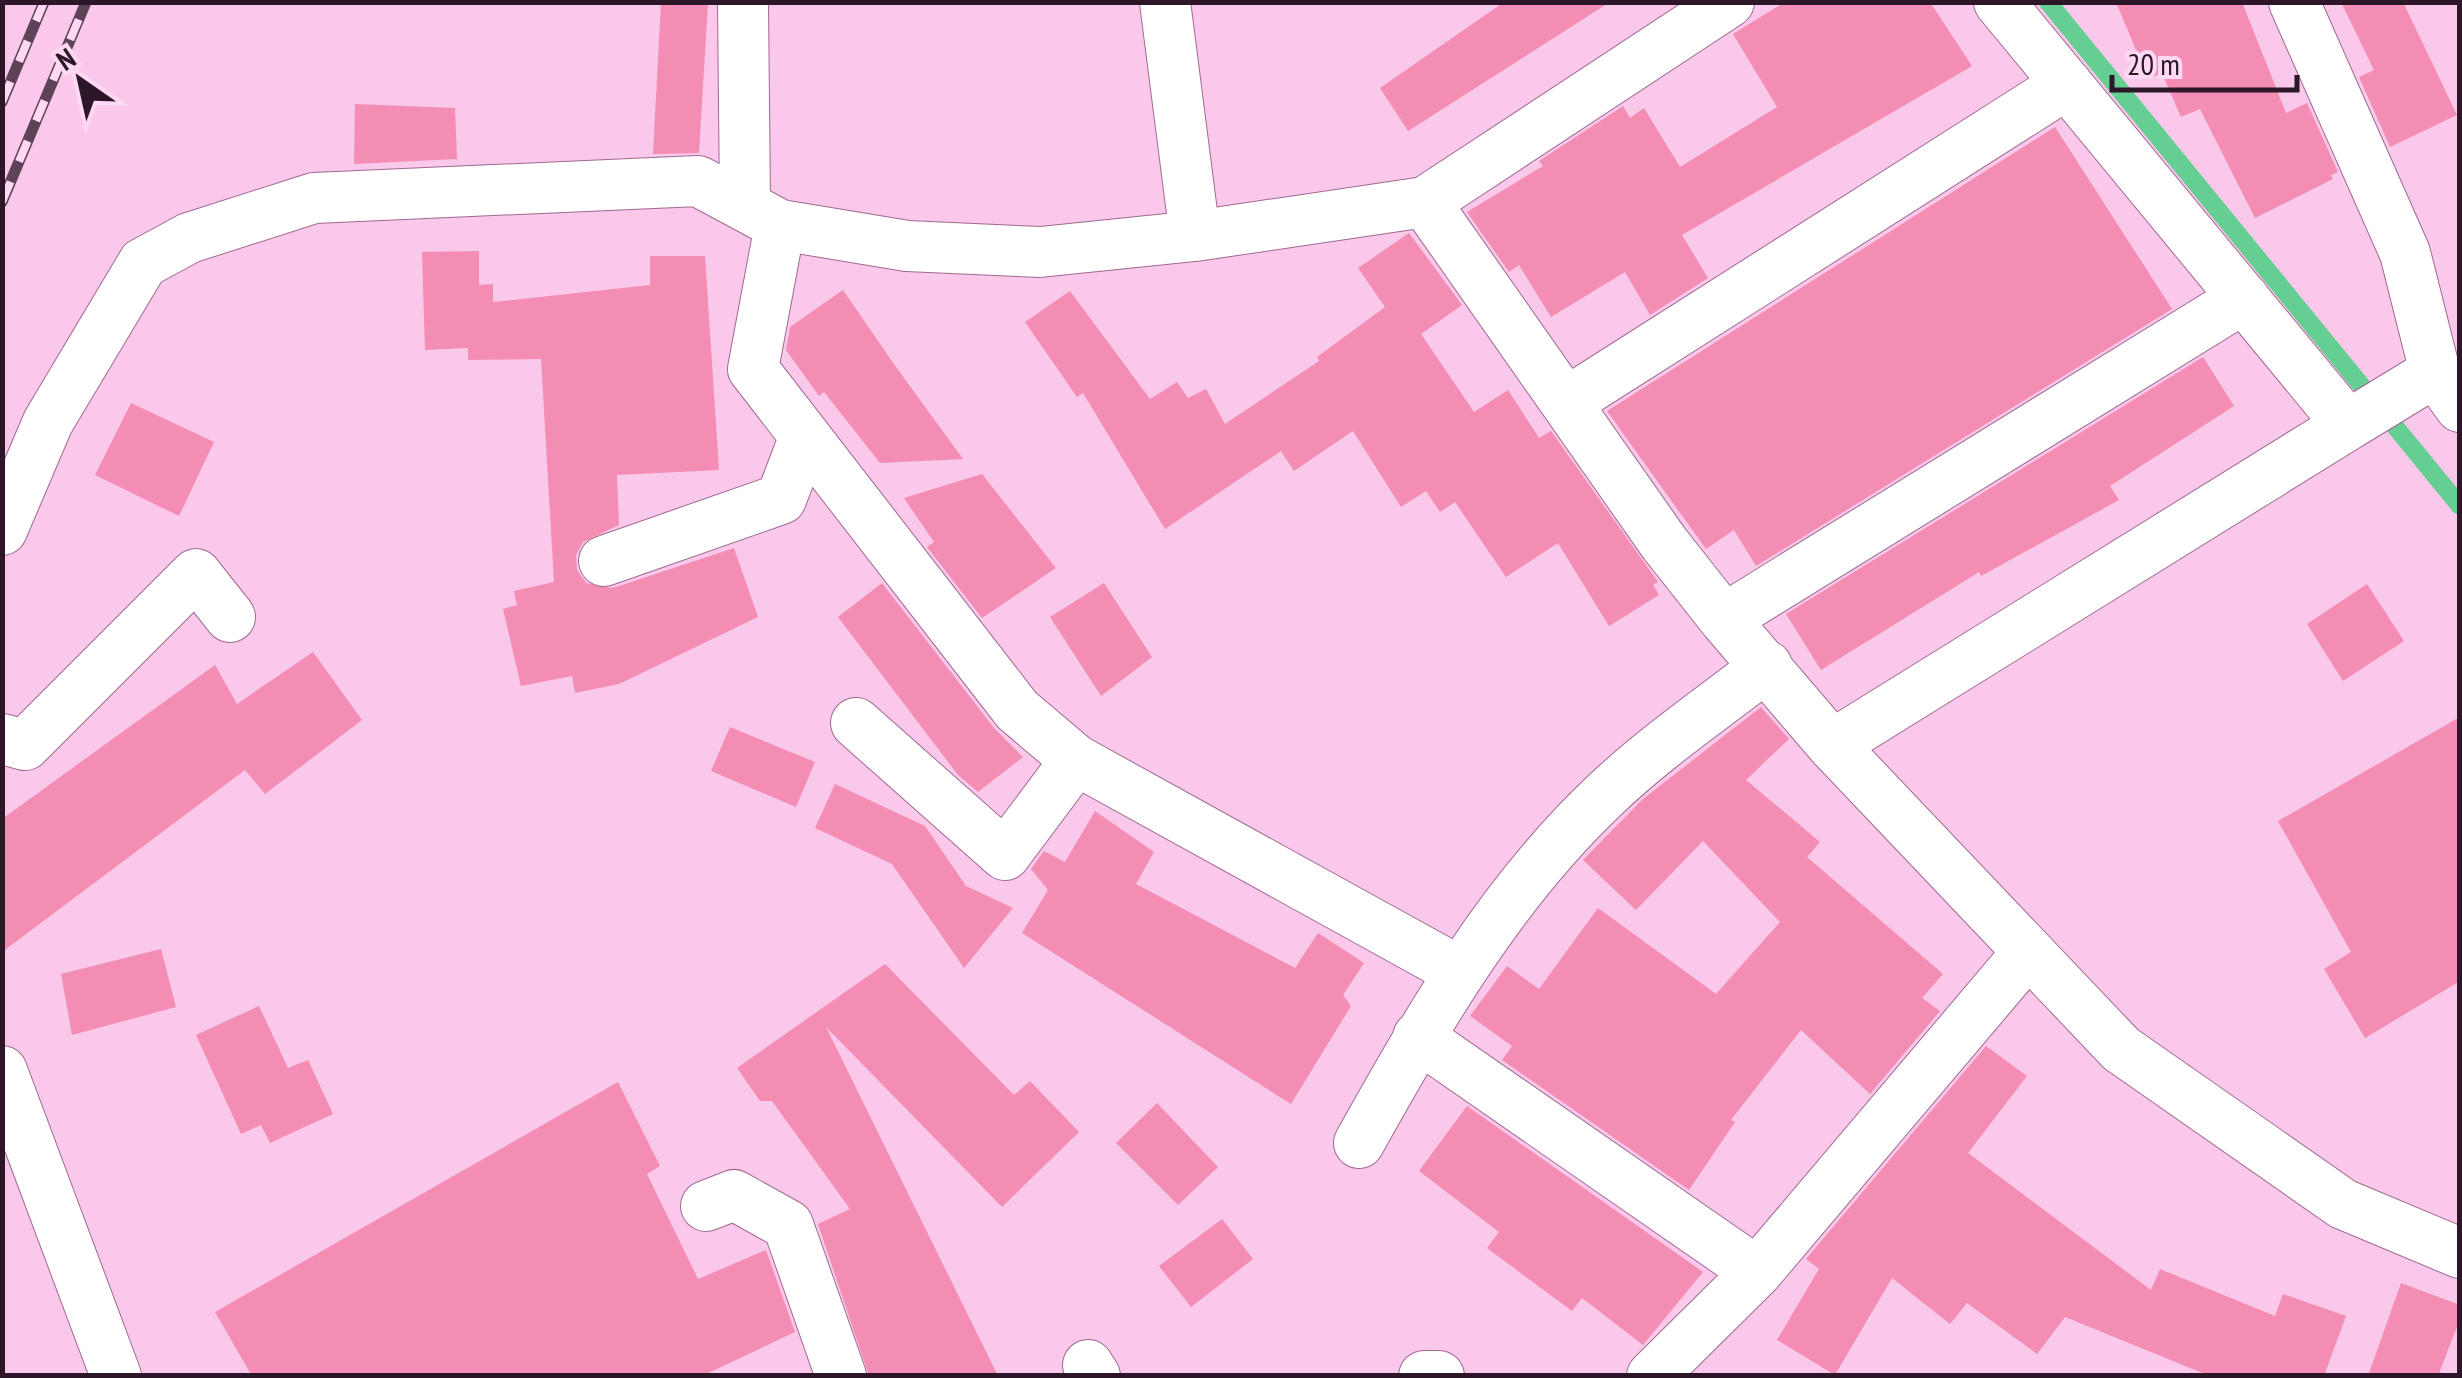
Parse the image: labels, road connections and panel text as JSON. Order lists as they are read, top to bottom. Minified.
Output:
{"scale_bar":"20 m","north":"top left"}
